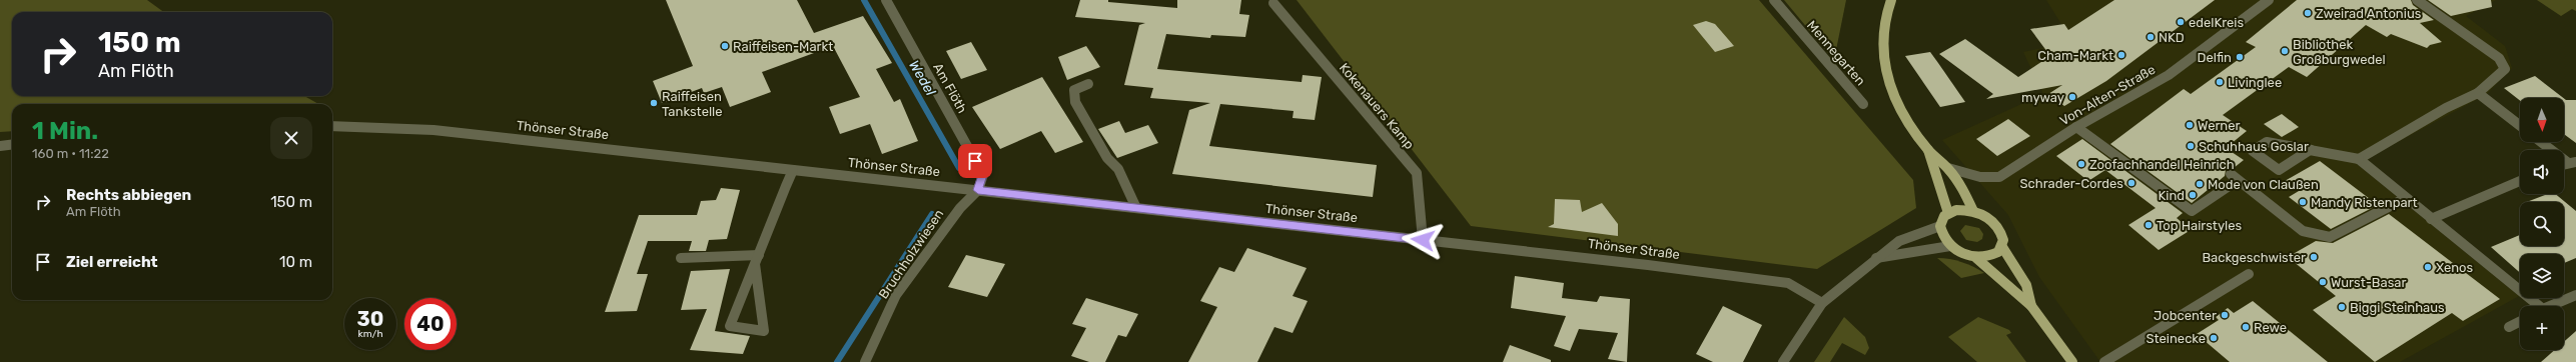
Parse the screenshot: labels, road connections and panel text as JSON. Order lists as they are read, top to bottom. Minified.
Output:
{"streets":{"street":["Mennegarten","Am Flöth","Von-Alten-Straße","Kokenauers Kamp","Thönser Straße","Bruchholzwiesen"]},"crossings":[["Am Flöth","Thönser Straße"],["Am Flöth","Bruchholzwiesen"],["Kokenauers Kamp","Thönser Straße"],["Thönser Straße","Bruchholzwiesen"]],"water":["Wedel"],"places":["Zweirad Antonius","edelKreis","NKD","Raiffeisen-Markt","Bibliothek Großburgwedel","Cham-Markt","Delfin","Livinglee","myway","Raiffeisen Tankstelle","Werner","Schuhhaus Goslar","Zoofachhandel Heinrich","Schrader-Cordes","Mode von Claußen","Kind","Mandy Ristenpart","Top Hairstyles","Backgeschwister","Xenos","Wurst-Basar","Biggi Steinhaus","Jobcenter","Rewe","Steinecke"],"north":"bottom","page":{"turn":["150 m","Am Flöth"],"map_buttons":"+","heading":["1 Min.","160 m · 11:22"],"list":[{"name":"Rechts abbiegen","note":"Am Flöth","value":"150 m"},{"name":"Ziel erreicht","value":"10 m"}],"speed":"30 km/h","limit":"40"}}
